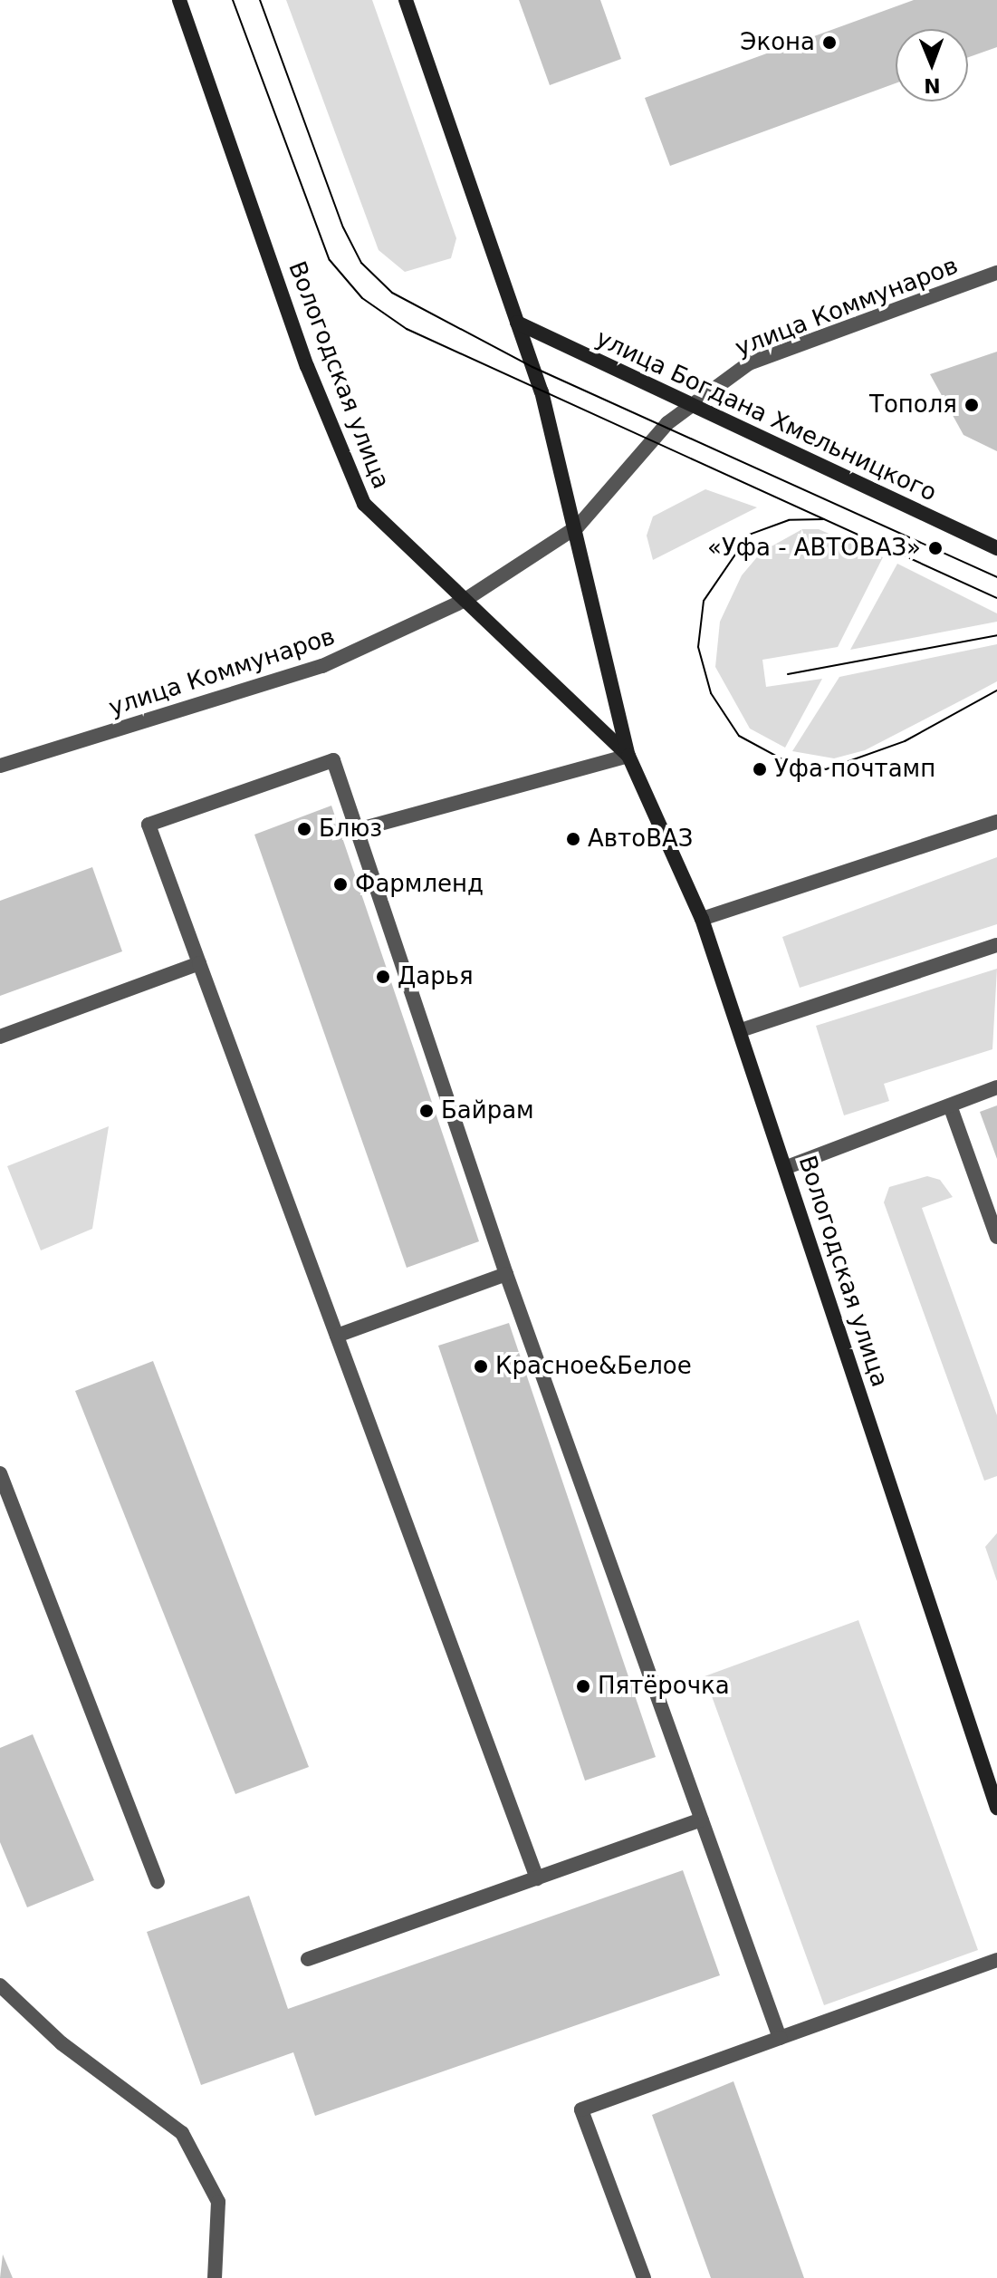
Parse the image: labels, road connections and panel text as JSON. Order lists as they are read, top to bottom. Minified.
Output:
{"streets":{"main road":["Вологодская улица","улица Богдана Хмельницкого"],"street":["улица Коммунаров"]},"crossings":[["улица Коммунаров","Вологодская улица"],["улица Коммунаров","улица Богдана Хмельницкого"],["Вологодская улица","улица Богдана Хмельницкого"]],"places":["Экона","Тополя","«Уфа - АВТОВАЗ»","Уфа почтамп","Блюз","АвтоВАЗ","Фармленд","Дарья","Байрам","Красное&Белое","Пятёрочка"],"north":"bottom"}
